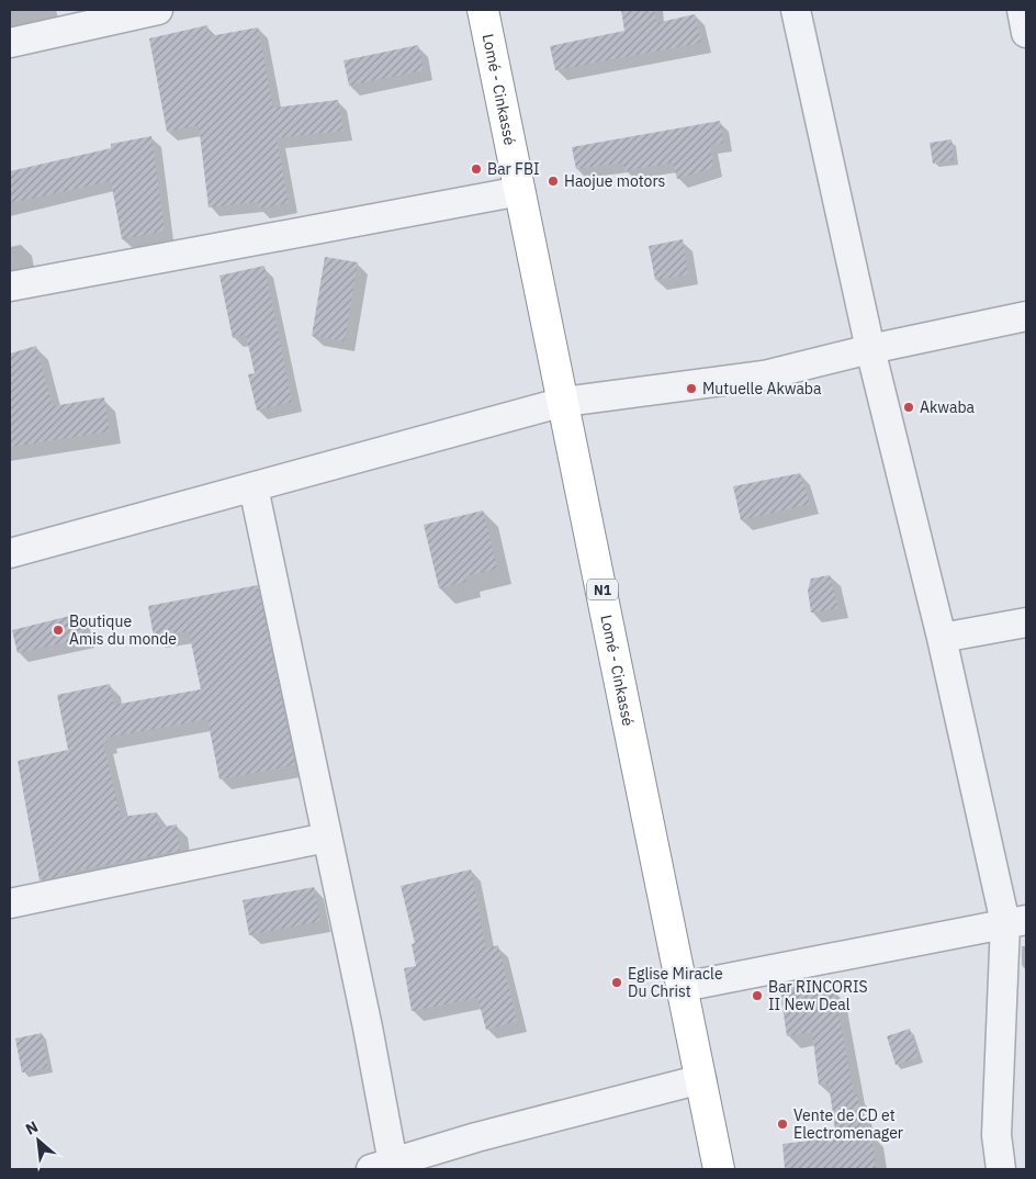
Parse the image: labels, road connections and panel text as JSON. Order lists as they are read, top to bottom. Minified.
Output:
{"streets":{"highway":["Lomé - Cinkassé","N1"]},"places":["Bar FBI","Haojue motors","Mutuelle Akwaba","Akwaba","Boutique Amis du monde","Eglise Miracle Du Christ","Bar RINCORIS II New Deal","Vente de CD et Electromenager"],"north":"top left"}
